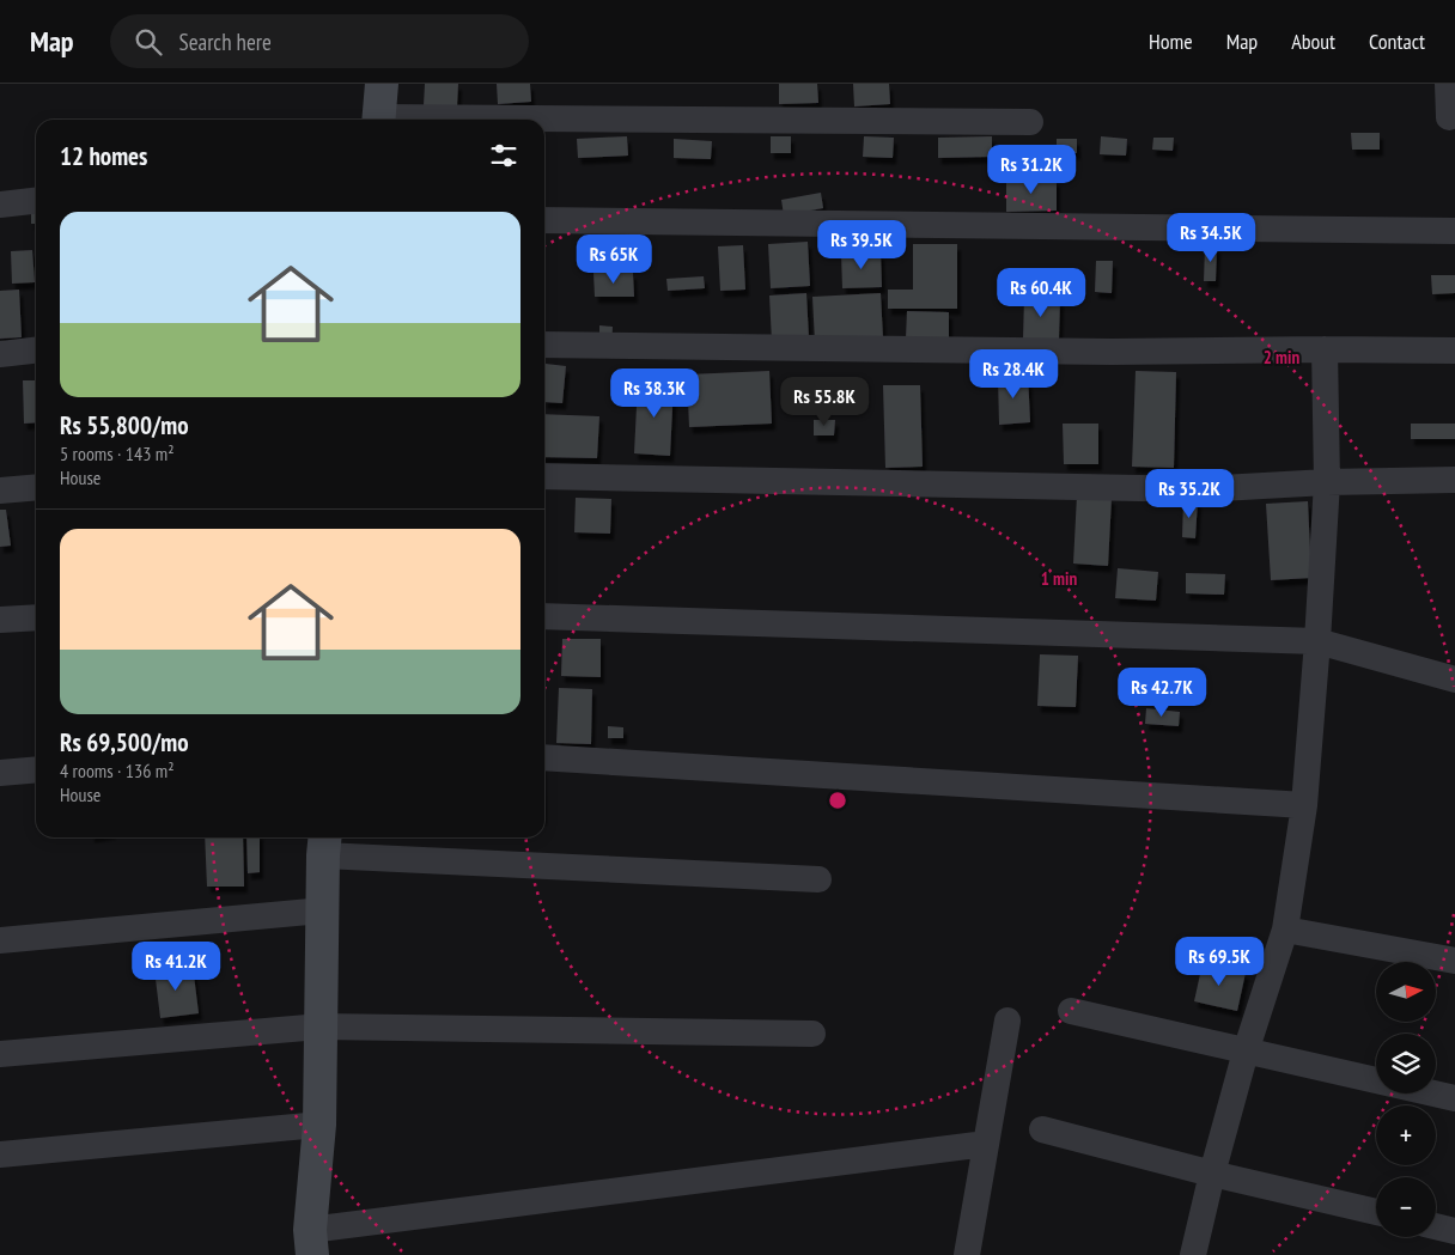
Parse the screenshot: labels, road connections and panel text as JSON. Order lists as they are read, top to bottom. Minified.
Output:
{"north":"right","page":{"header":"Map","search":"Search here","nav":["Home","Map","About","Contact"],"heading":"12 homes","price":["Rs 31.2K","Rs 34.5K","Rs 39.5K","Rs 65K","Rs 60.4K","Rs 28.4K","Rs 38.3K","Rs 55.8K","Rs 35.2K","Rs 42.7K","Rs 69.5K","Rs 41.2K"],"list":[{"name":"Rs 55,800/mo","note":"5 rooms · 143 m² · House"},{"name":"Rs 69,500/mo","note":"4 rooms · 136 m² · House"}],"map_buttons":["+","−"]},"rings":["2 min","1 min"]}
